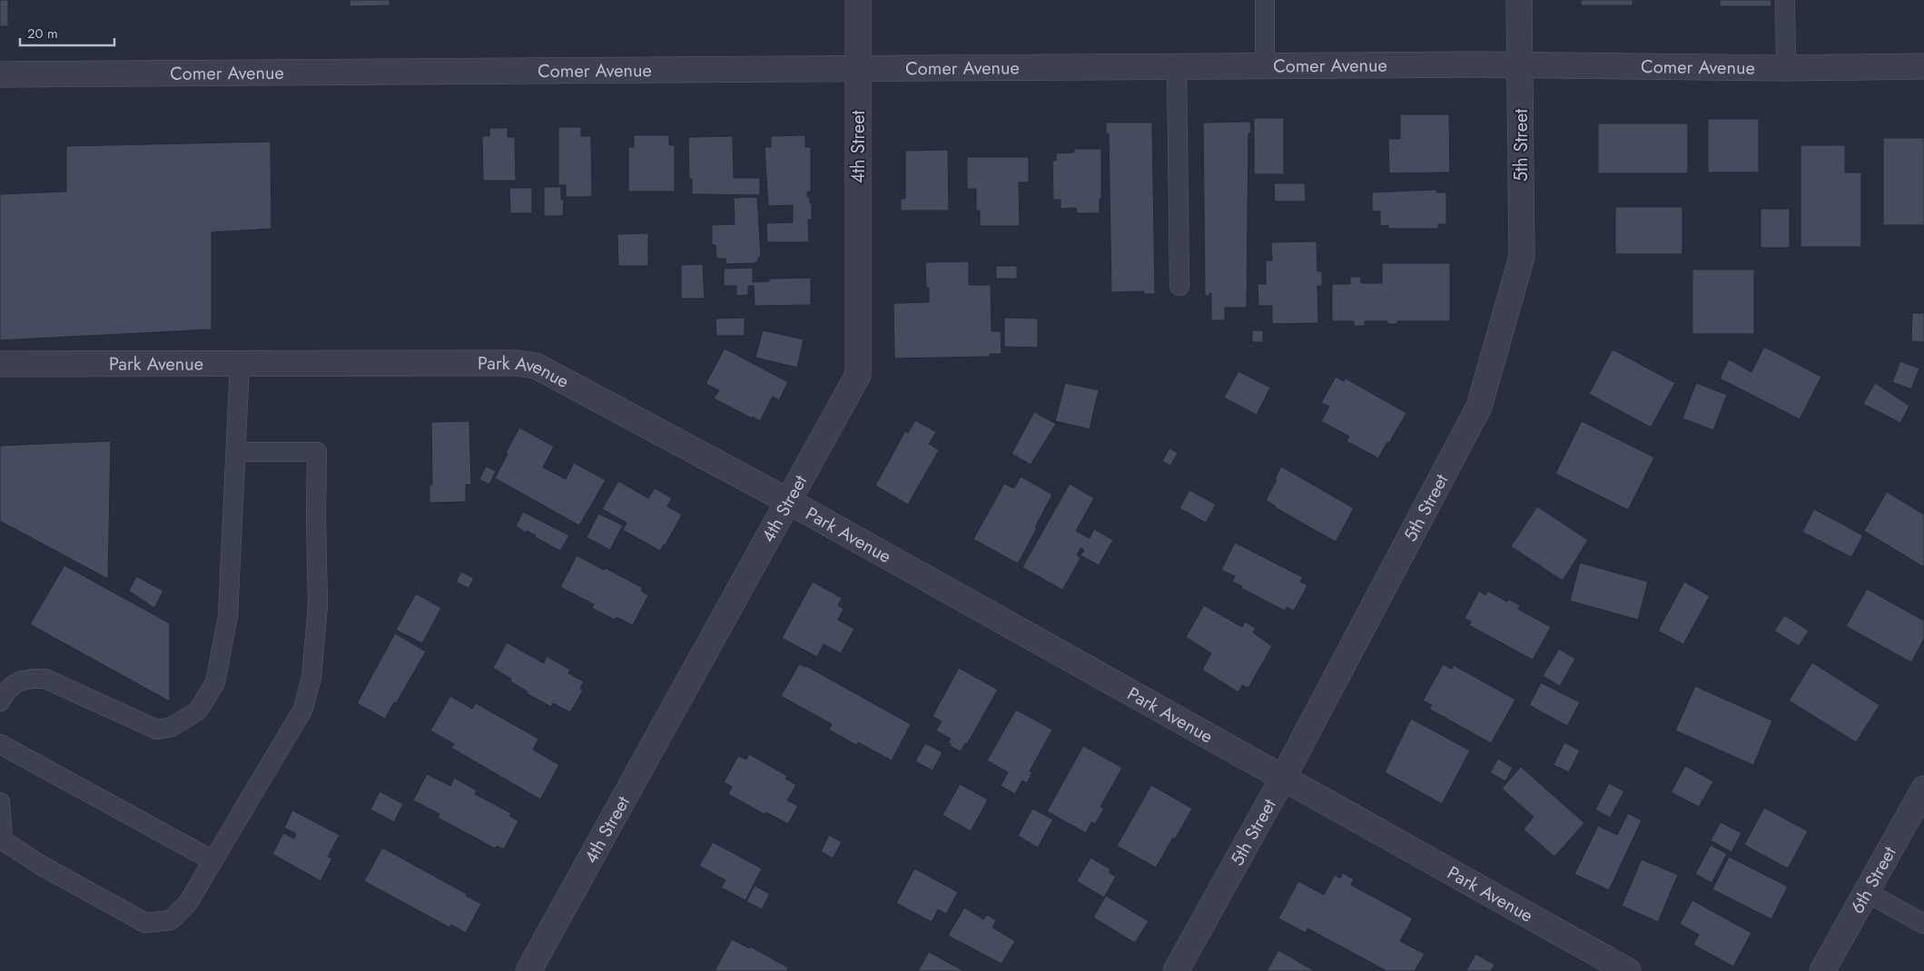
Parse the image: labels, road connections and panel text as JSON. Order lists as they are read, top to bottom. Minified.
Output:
{"streets":{"street":["Comer Avenue","5th Street","4th Street","Park Avenue","6th Street"]},"crossings":[["Comer Avenue","5th Street"],["Comer Avenue","4th Street"],["5th Street","Park Avenue"],["4th Street","Park Avenue"]],"scale_bar":"20 m"}
